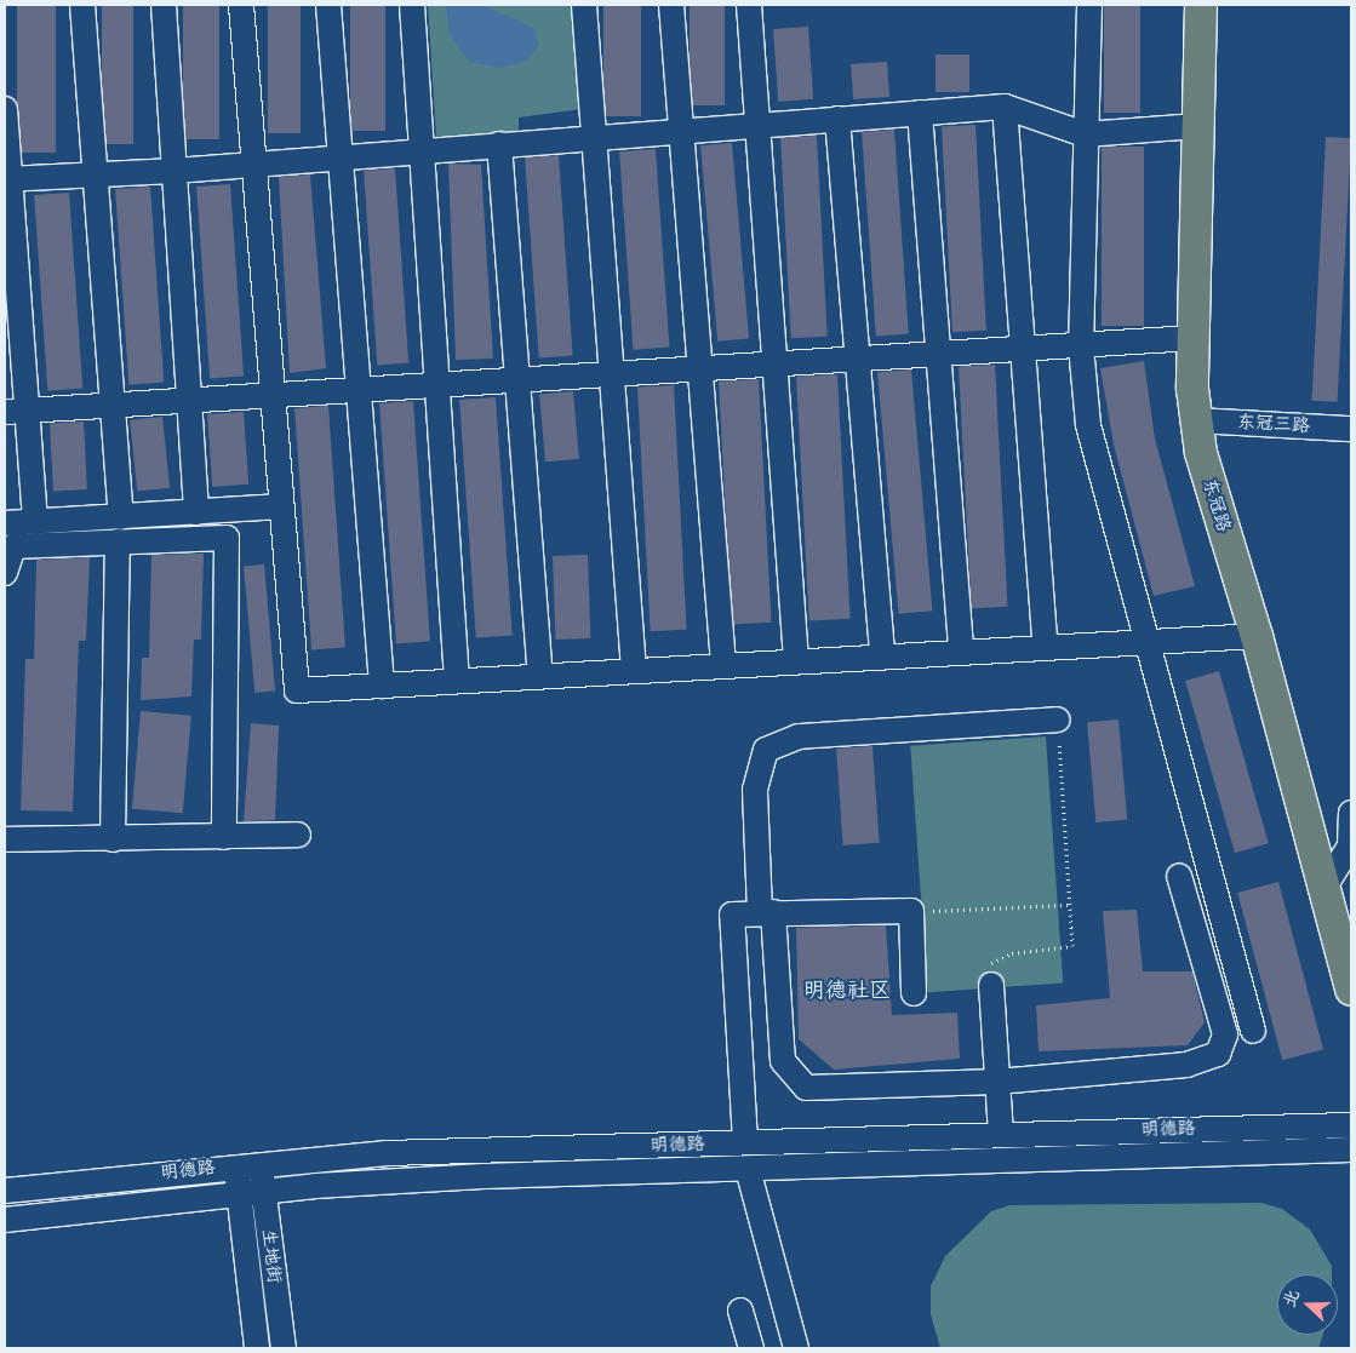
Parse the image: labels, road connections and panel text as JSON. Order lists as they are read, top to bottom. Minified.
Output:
{"streets":{"main road":["东冠路"],"street":["东冠三路","明德路","生地街"]},"crossings":[["东冠三路","东冠路"],["明德路","生地街"]],"districts":["明德社区"],"north":"left"}
